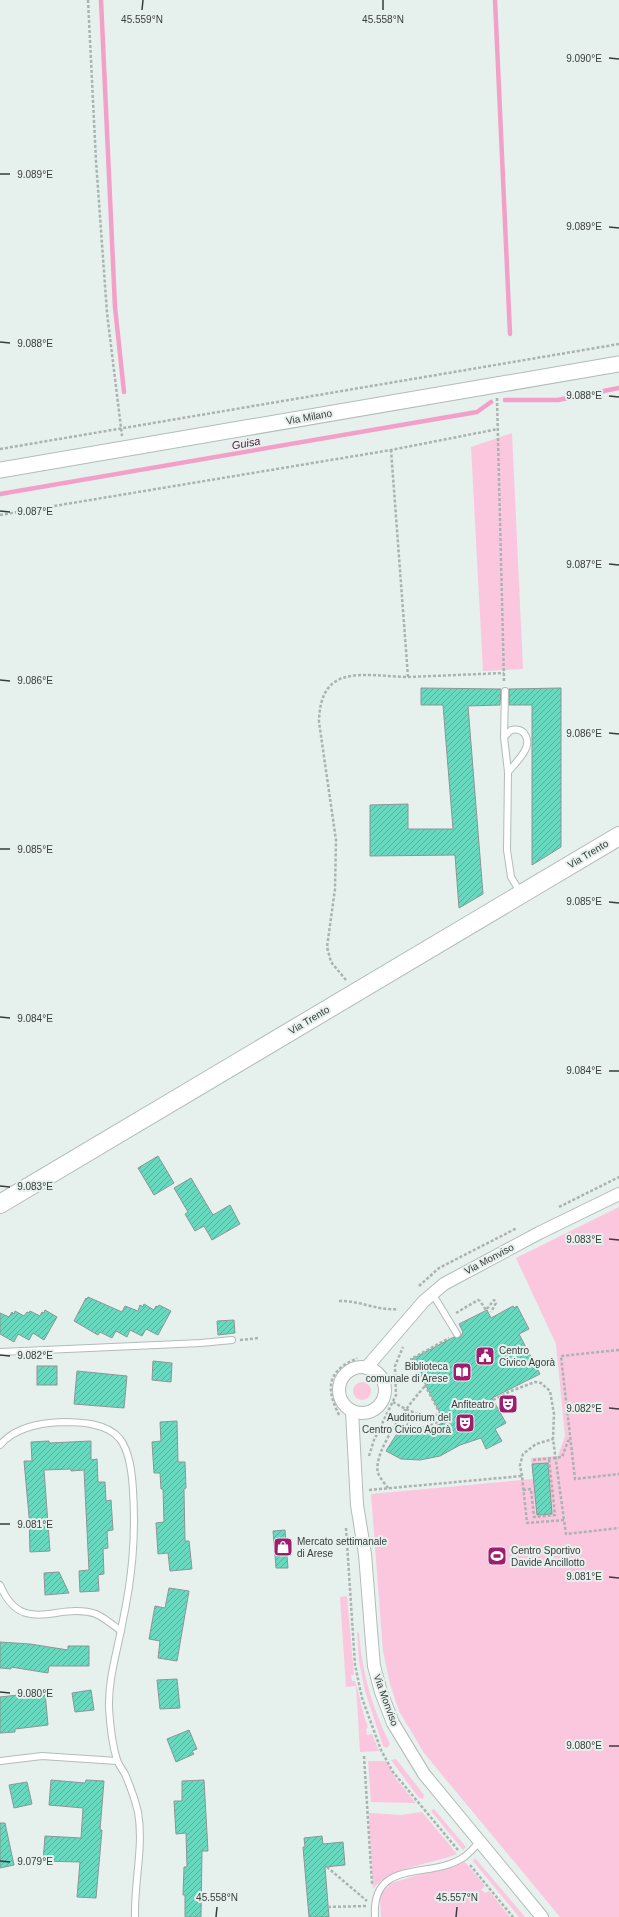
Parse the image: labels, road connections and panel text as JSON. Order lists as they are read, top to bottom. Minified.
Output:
{"streets":{"main road":["Via Trento"],"street":["Via Milano","Via Monviso"]},"water":["Guisa"],"places":{"public building":["Centro Civico Agorà"],"library":["Biblioteca comunale di Arese"],"theatre":["Anfiteatro","Auditorium del Centro Civico Agorà"],"shop":["Mercato settimanale di Arese"],"sports":["Centro Sportivo Davide Ancillotto"]},"coordinates":["45.559°N","45.558°N","9.090°E","9.089°E","9.088°E","9.087°E","9.086°E","9.085°E","9.084°E","9.083°E","9.082°E","9.081°E","9.080°E","9.079°E","45.557°N"]}
